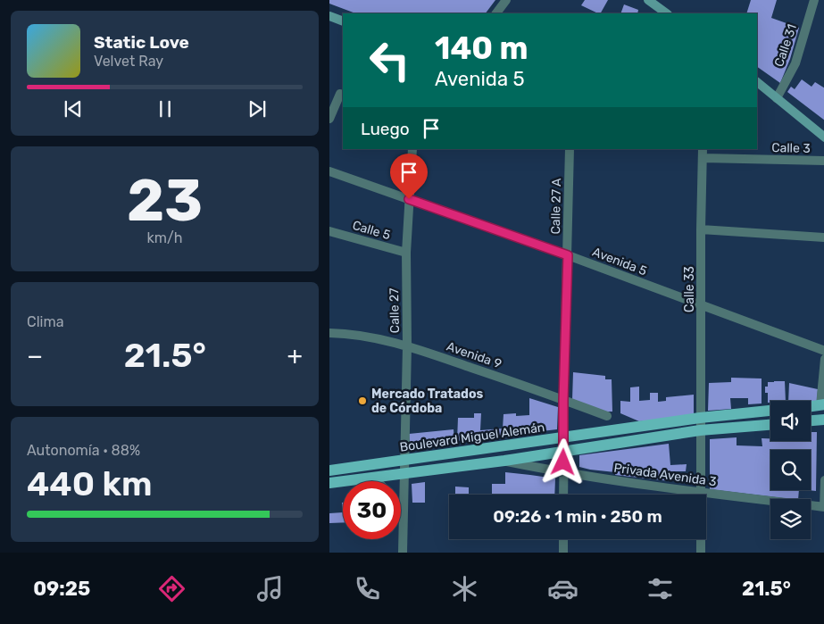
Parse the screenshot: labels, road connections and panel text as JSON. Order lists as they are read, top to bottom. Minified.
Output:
{"streets":{"main road":["Boulevard Miguel Alemán"],"street":["Calle 31","Calle 3","Calle 27 A","Calle 5","Avenida 5","Calle 33","Calle 27","Avenida 9","Privada Avenida 3"]},"crossings":[["Calle 3","Calle 33"],["Calle 27 A","Avenida 5"],["Calle 27 A","Avenida 9"],["Calle 27 A","Boulevard Miguel Alemán"],["Calle 5","Calle 27"],["Avenida 5","Calle 33"],["Avenida 5","Calle 27"],["Calle 33","Boulevard Miguel Alemán"],["Calle 33","Privada Avenida 3"],["Calle 27","Avenida 9"],["Calle 27","Boulevard Miguel Alemán"],["Boulevard Miguel Alemán","Privada Avenida 3"]],"places":["Mercado Tratados de Córdoba"],"page":{"turn":["140 m","Avenida 5"],"song":["Static Love","Velvet Ray"],"then":"Luego","tile":[["23","km/h"],"Clima",["Autonomía · 88%","440 km"]],"heat":["−","21.5°","+"],"limit":"30","trip":"09:26 · 1 min · 250 m","tabs":["09:25","21.5°"]}}
